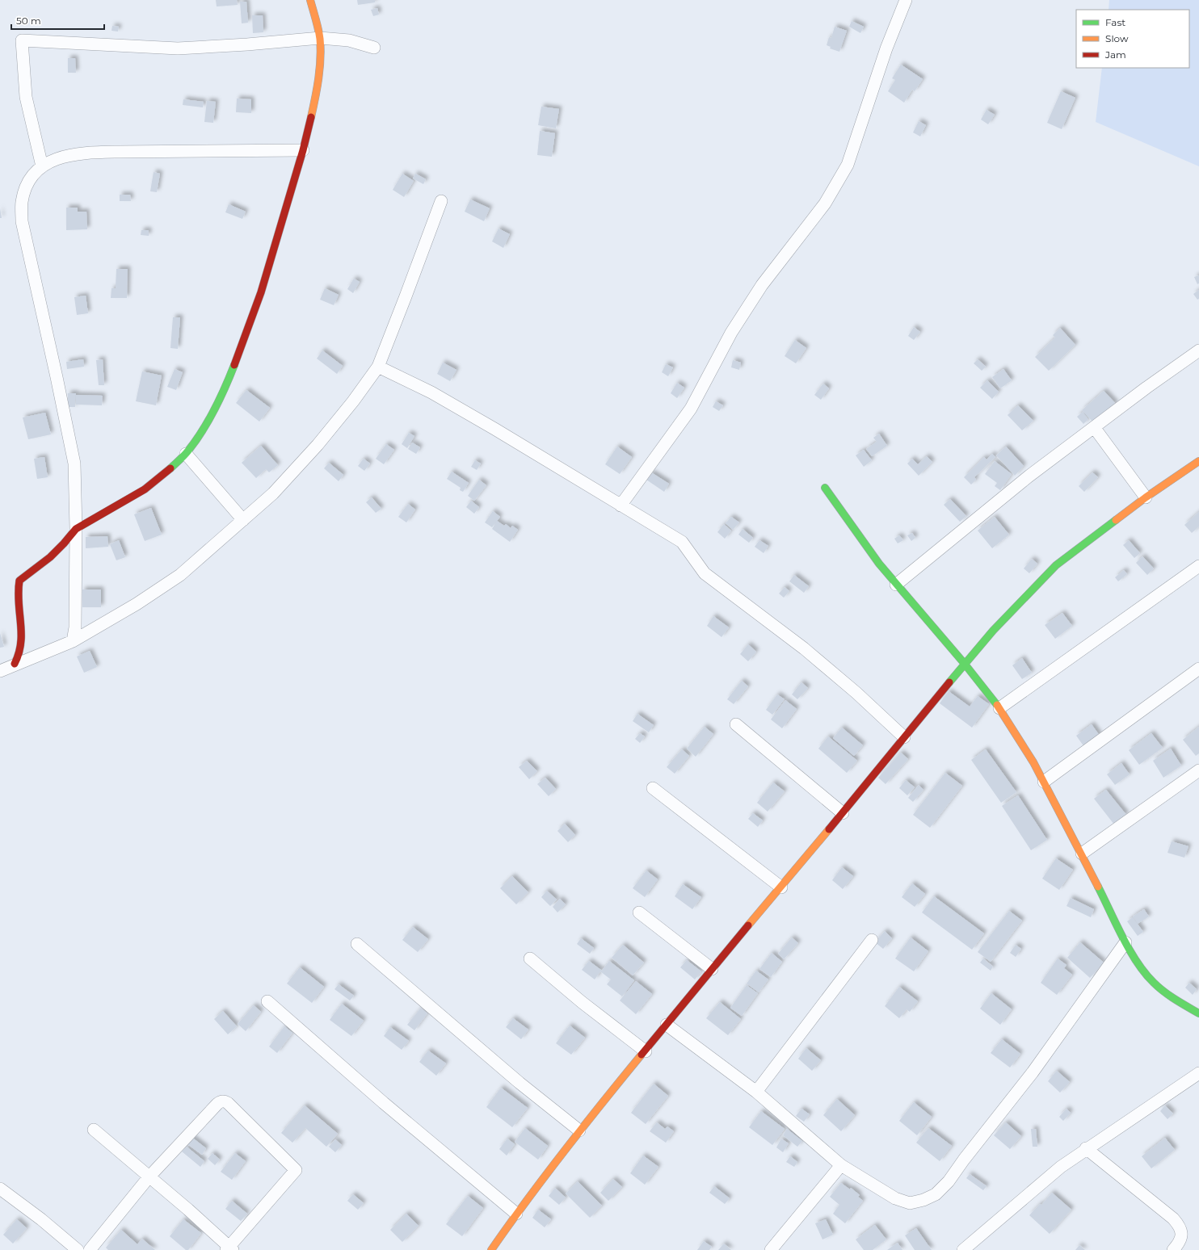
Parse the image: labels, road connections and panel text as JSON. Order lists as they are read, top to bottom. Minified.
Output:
{"legend":["Fast","Slow","Jam"],"scale_bar":"50 m"}
